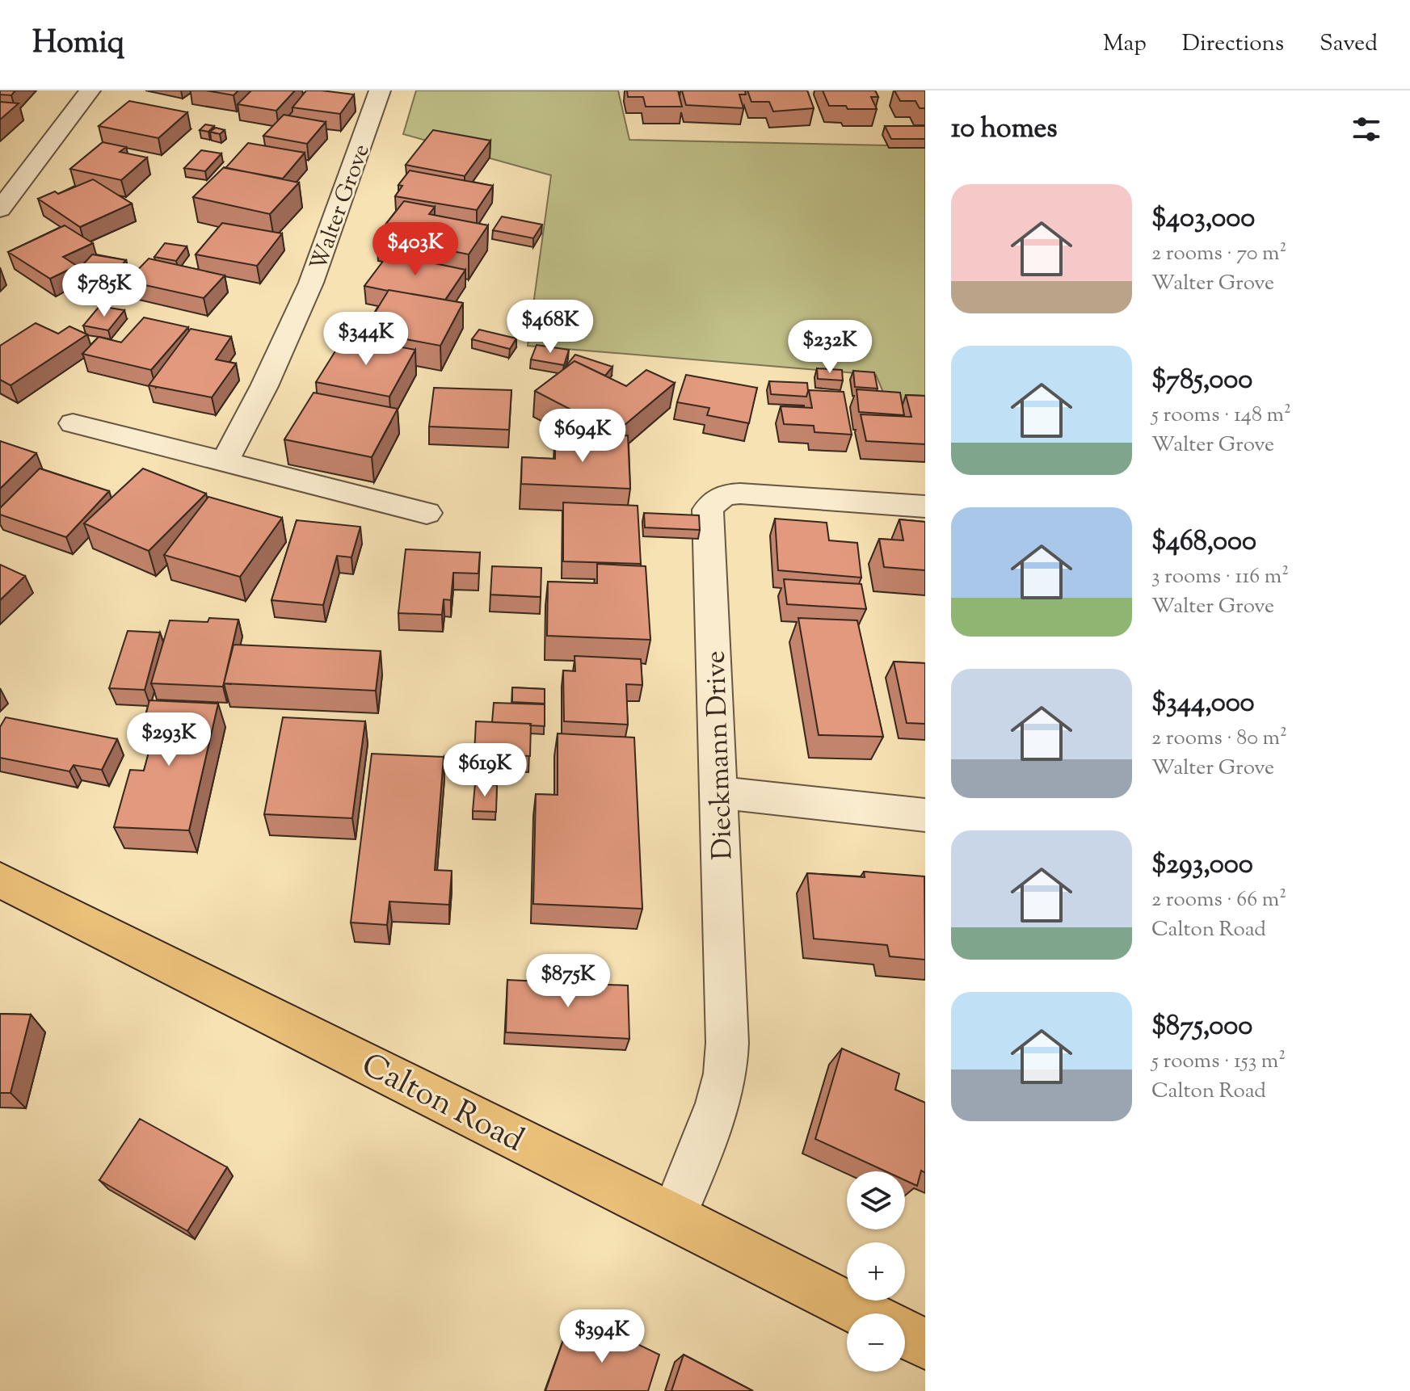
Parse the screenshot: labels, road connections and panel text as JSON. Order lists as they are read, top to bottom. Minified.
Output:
{"streets":{"main road":["Calton Road"],"street":["Walter Grove","Dieckmann Drive"]},"crossings":[["Dieckmann Drive","Calton Road"]],"page":{"header":"Homiq","nav":["Map","Directions","Saved"],"heading":"10 homes","list":[{"name":"$403,000","note":"2 rooms · 70 m² · Walter Grove"},{"name":"$785,000","note":"5 rooms · 148 m² · Walter Grove"},{"name":"$468,000","note":"3 rooms · 116 m² · Walter Grove"},{"name":"$344,000","note":"2 rooms · 80 m² · Walter Grove"},{"name":"$293,000","note":"2 rooms · 66 m² · Calton Road"},{"name":"$875,000","note":"5 rooms · 153 m² · Calton Road"}],"price":["$403K","$785K","$468K","$344K","$232K","$694K","$293K","$619K","$875K","$394K"],"map_buttons":["+","−"]}}
